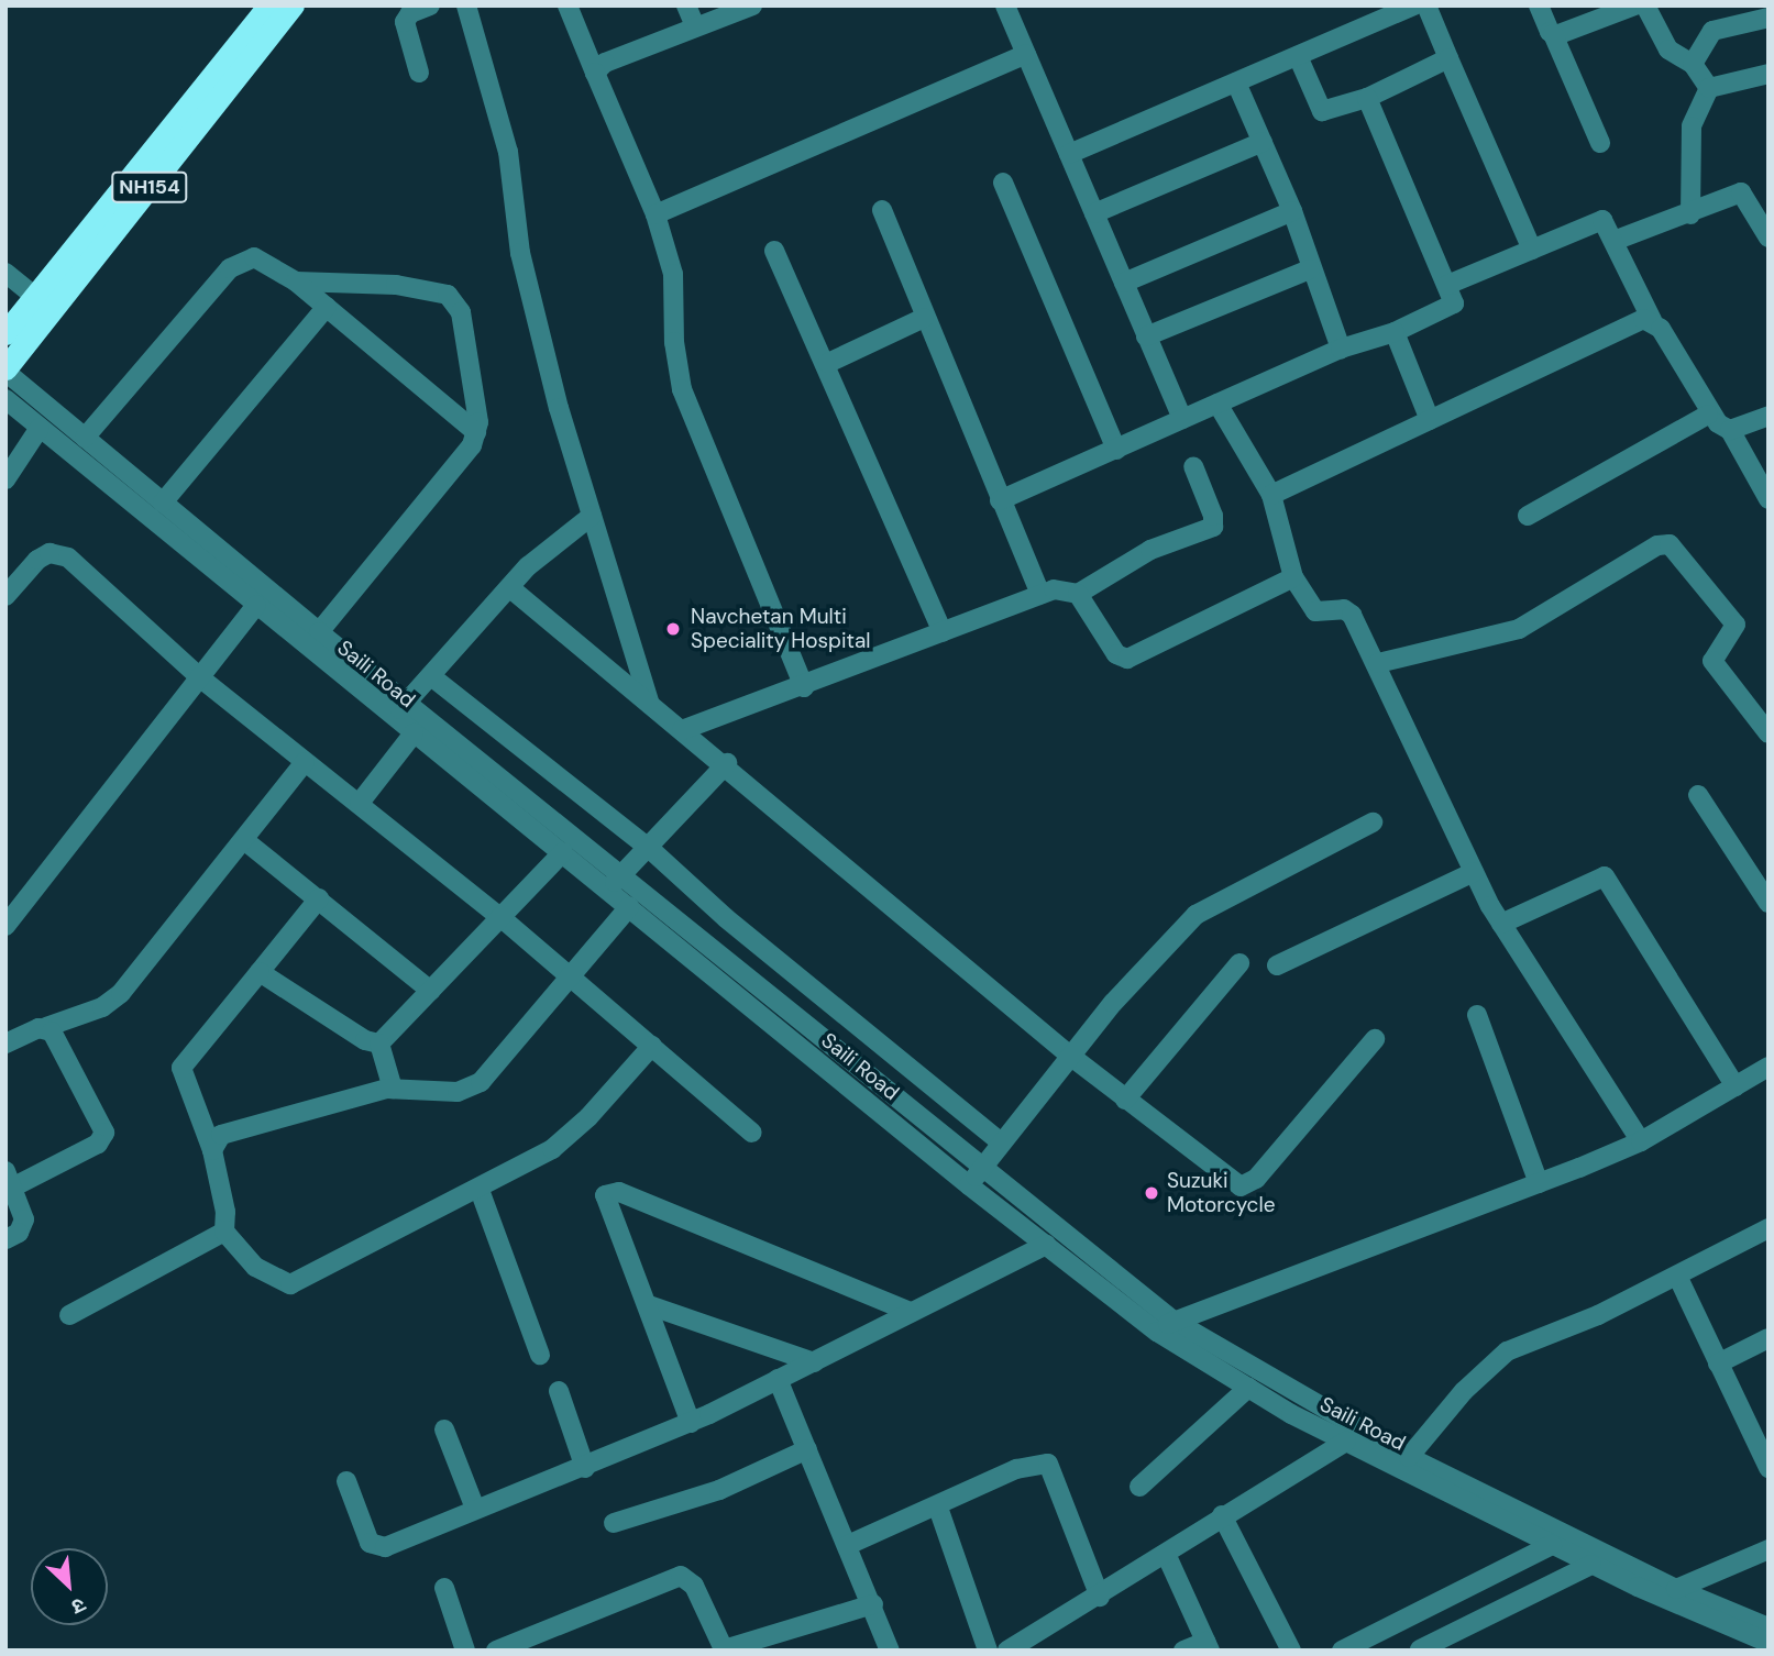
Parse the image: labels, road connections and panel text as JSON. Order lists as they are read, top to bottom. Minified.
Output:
{"streets":{"highway":["NH154"],"street":["Saili Road"]},"places":["Navchetan Multi Speciality Hospital","Suzuki Motorcycle"],"north":"bottom right"}
